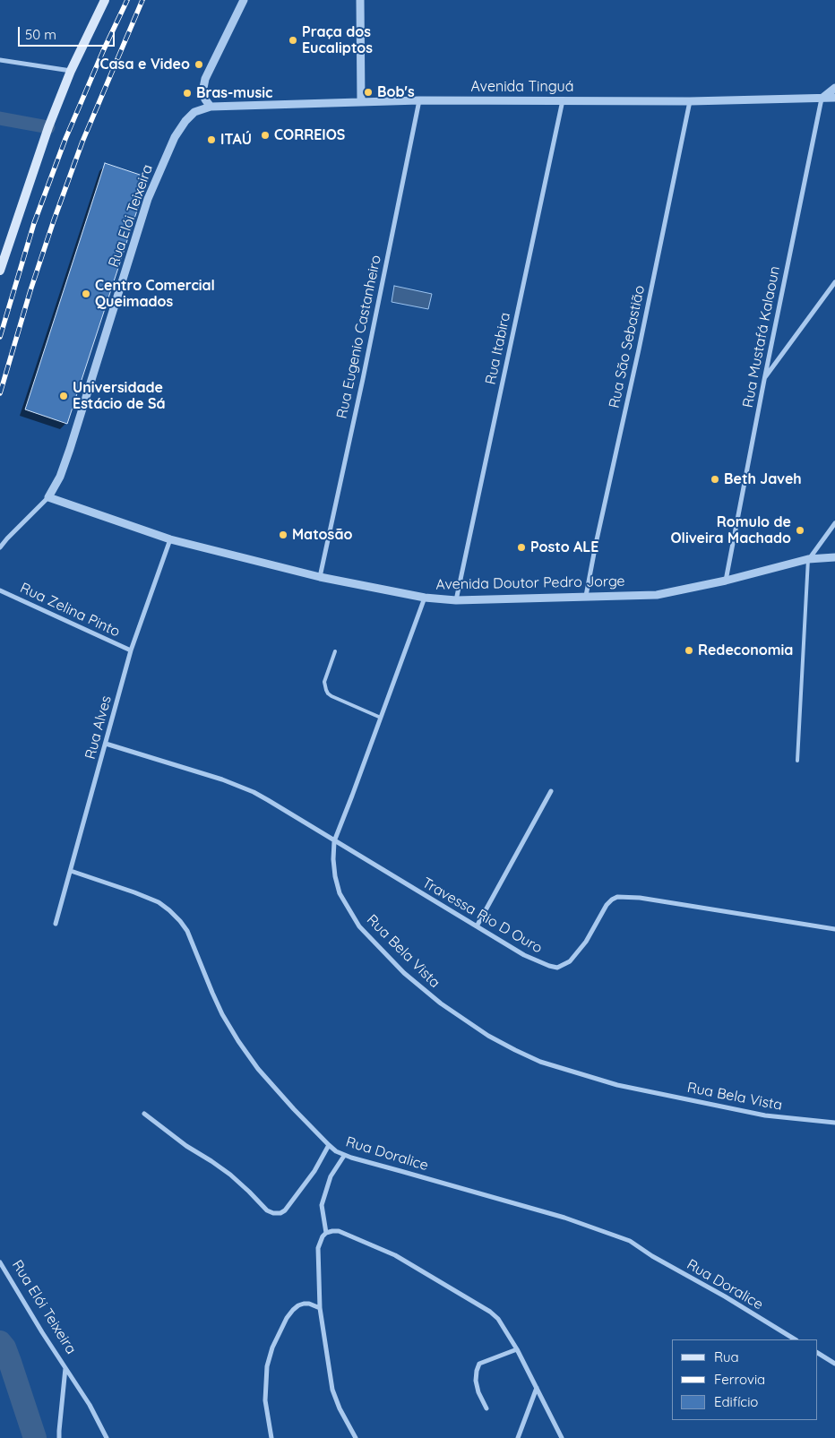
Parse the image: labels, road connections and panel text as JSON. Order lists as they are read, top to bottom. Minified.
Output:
{"streets":{"street":["Avenida Tinguá","Rua Elói Teixeira","Rua Eugenio Castanheiro","Rua Mustafá Kalaoun","Rua São Sebastião","Rua Itabira","Avenida Doutor Pedro Jorge","Rua Zelina Pinto","Rua Alves","Travessa Rio D Ouro","Rua Bela Vista","Rua Doralice"]},"crossings":[["Avenida Tinguá","Rua Elói Teixeira"],["Avenida Tinguá","Rua Eugenio Castanheiro"],["Avenida Tinguá","Rua Mustafá Kalaoun"],["Avenida Tinguá","Rua São Sebastião"],["Avenida Tinguá","Rua Itabira"],["Rua Elói Teixeira","Avenida Doutor Pedro Jorge"],["Rua Eugenio Castanheiro","Avenida Doutor Pedro Jorge"],["Rua Mustafá Kalaoun","Avenida Doutor Pedro Jorge"],["Rua São Sebastião","Avenida Doutor Pedro Jorge"],["Rua Itabira","Avenida Doutor Pedro Jorge"],["Avenida Doutor Pedro Jorge","Rua Alves"],["Avenida Doutor Pedro Jorge","Rua Bela Vista"],["Rua Zelina Pinto","Rua Alves"],["Rua Alves","Travessa Rio D Ouro"],["Rua Alves","Rua Doralice"],["Travessa Rio D Ouro","Rua Bela Vista"]],"places":["Praça dos Eucaliptos","Casa e Video","Bob's","Bras-music","CORREIOS","ITAÚ","Centro Comercial Queimados","Universidade Estácio de Sá","Beth Javeh","Romulo de Oliveira Machado","Matosão","Posto ALE","Redeconomia"],"legend":["Rua","Ferrovia","Edifício"],"scale_bar":"50 m"}
